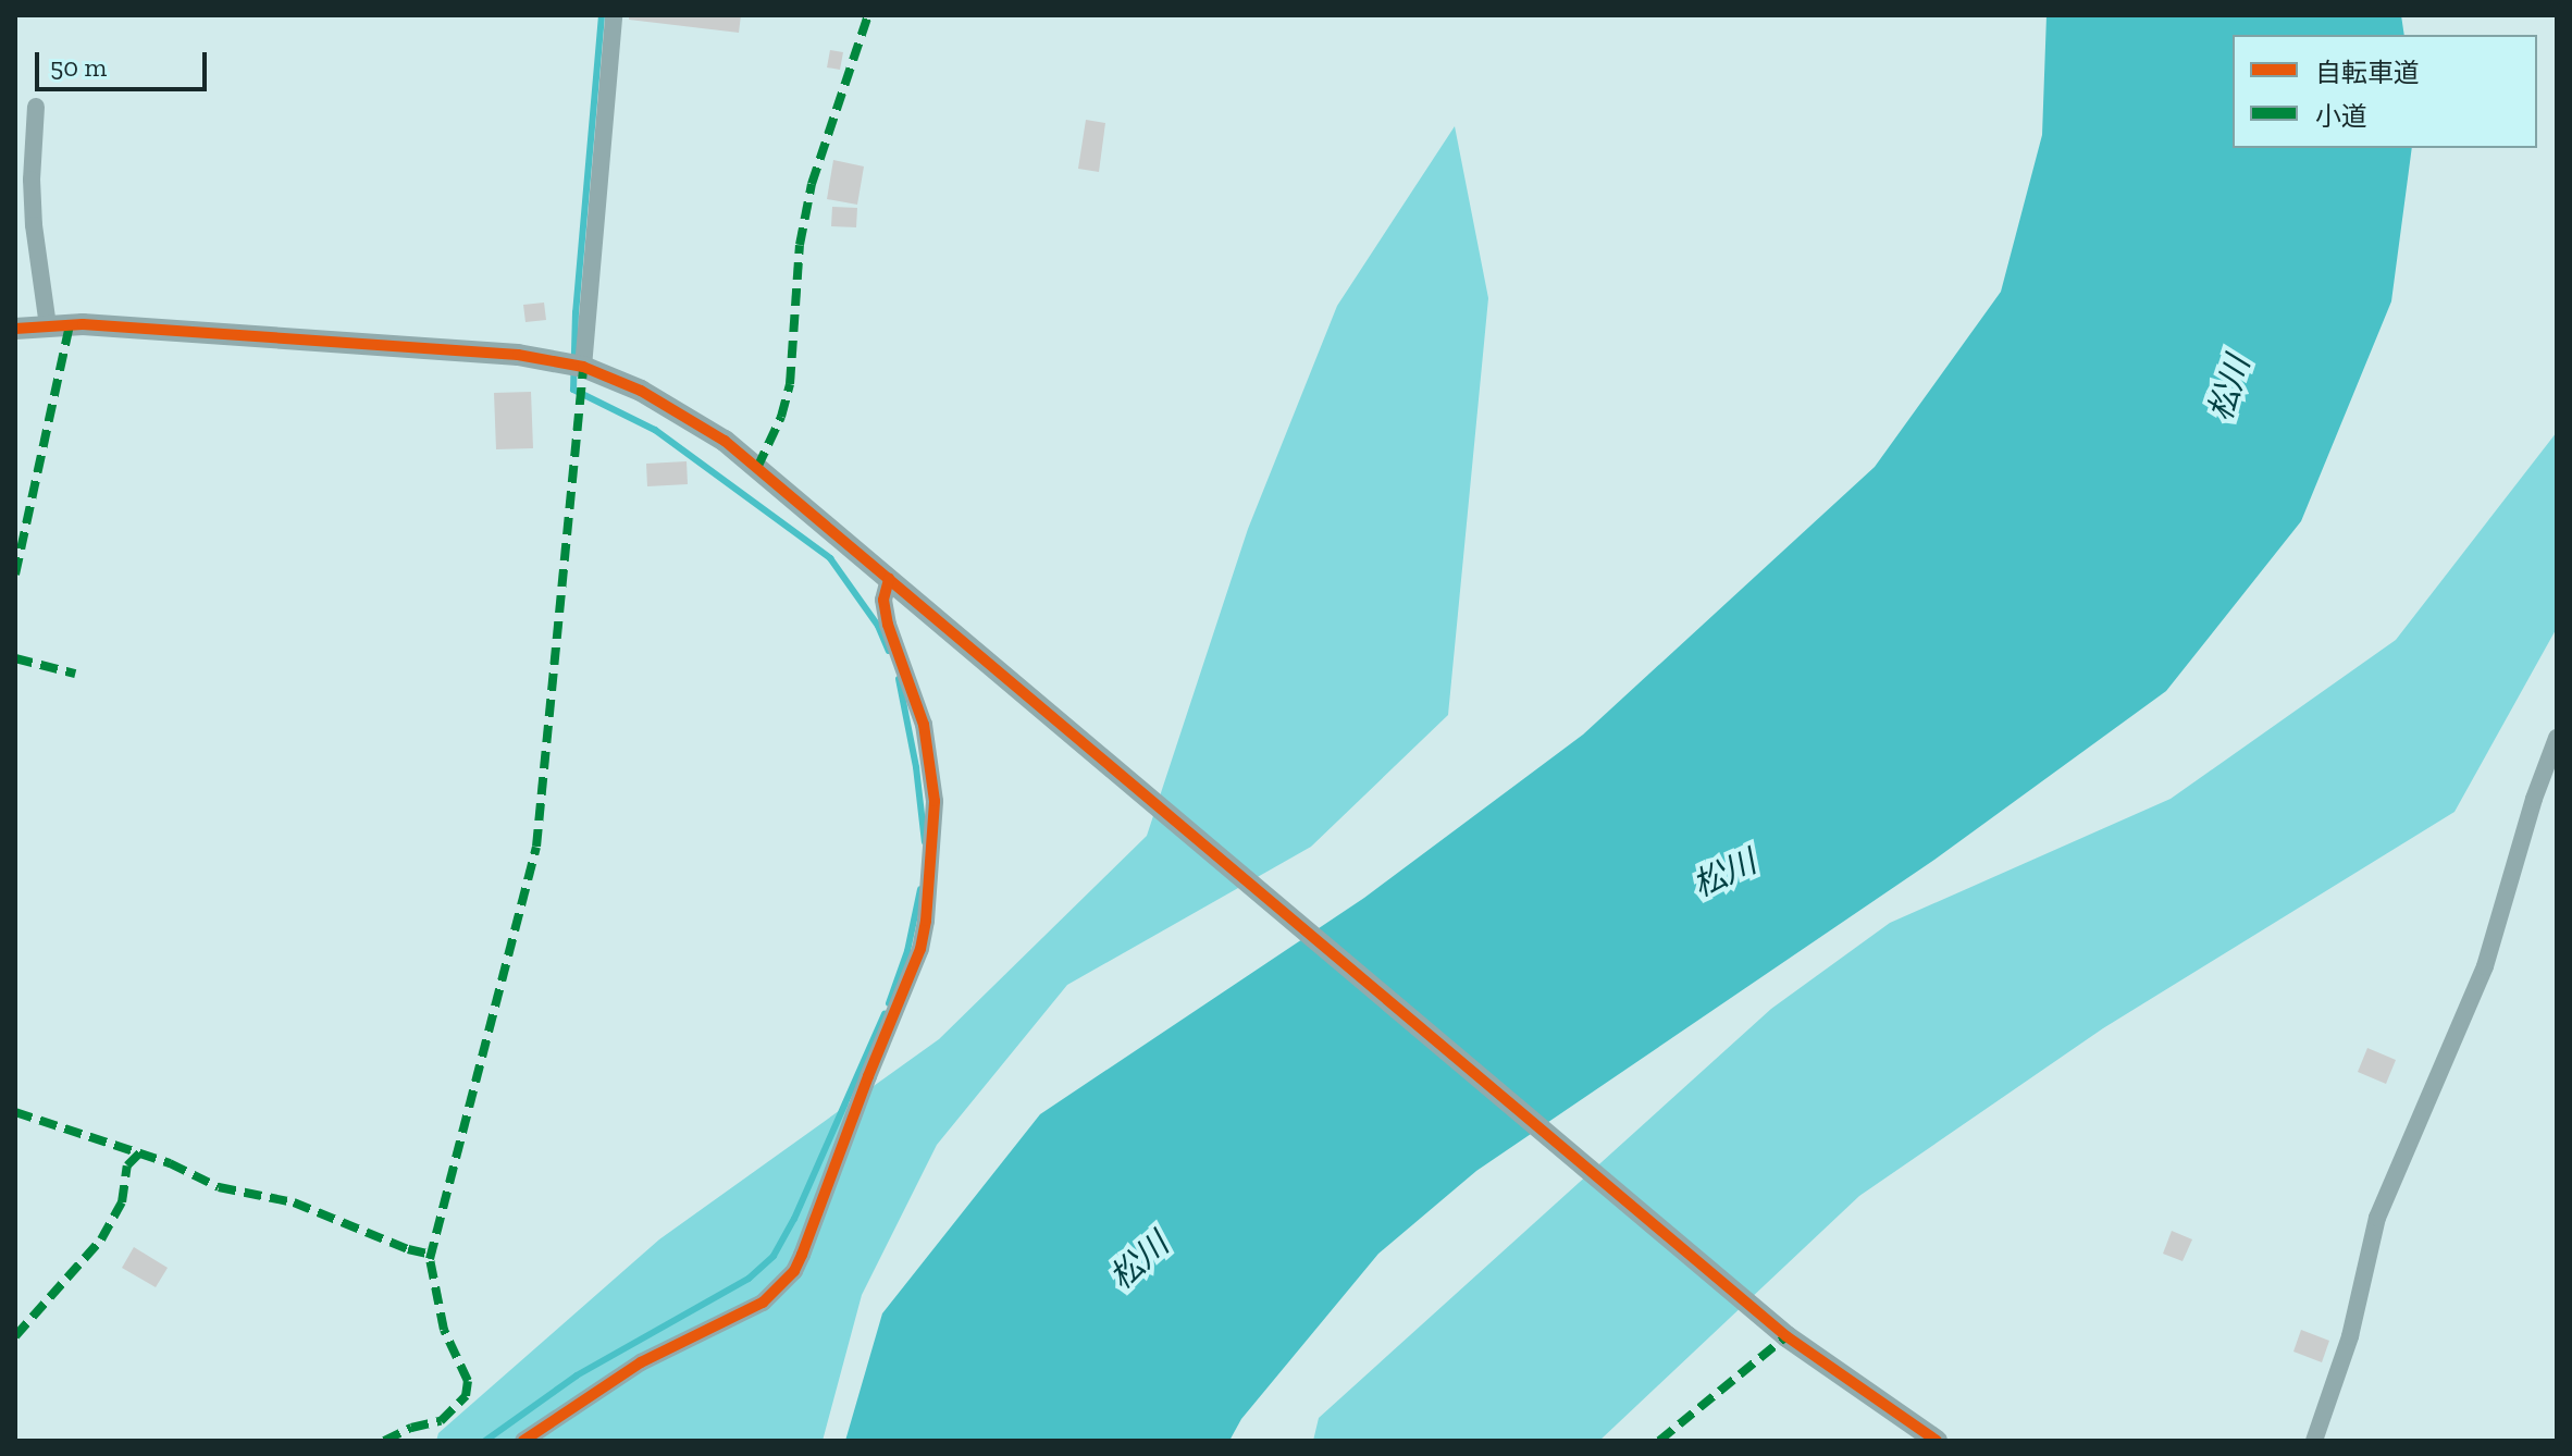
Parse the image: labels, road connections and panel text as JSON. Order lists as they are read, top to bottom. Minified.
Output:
{"water":["松川"],"legend":["自転車道","小道"],"scale_bar":"50 m"}
